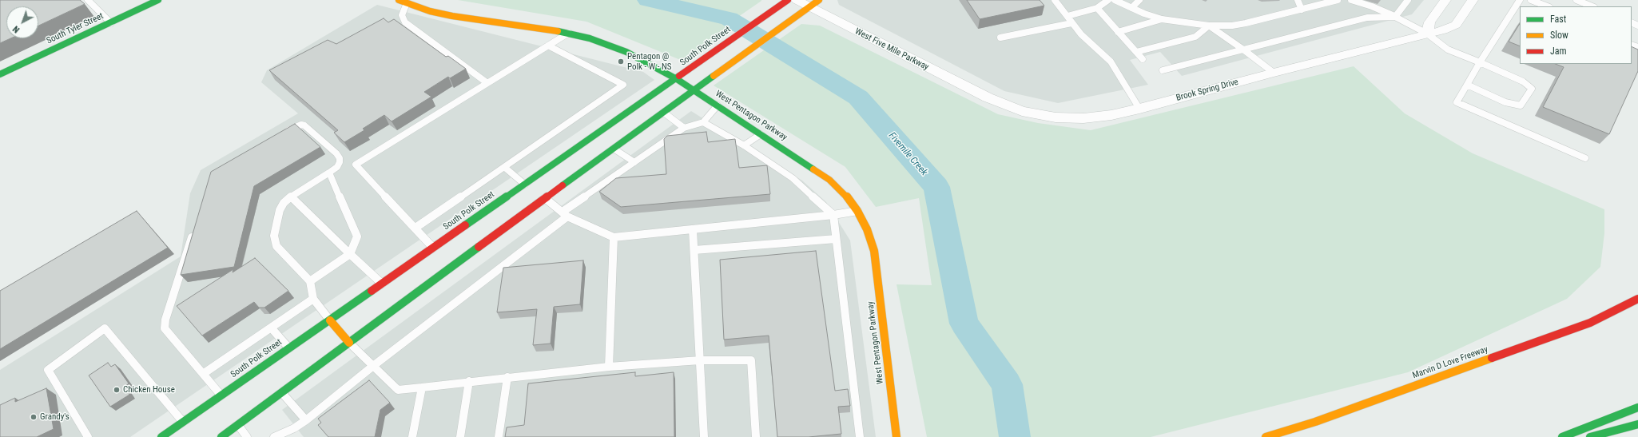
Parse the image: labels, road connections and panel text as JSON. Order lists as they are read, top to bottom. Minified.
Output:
{"streets":{"main road":["South Tyler Street","South Polk Street","West Pentagon Parkway","Marvin D Love Freeway"],"street":["West Five Mile Parkway","Brook Spring Drive"]},"crossings":[["South Polk Street","West Pentagon Parkway"],["West Five Mile Parkway","Brook Spring Drive"]],"water":["Fivemile Creek"],"places":["Pentagon @ Polk - W - NS","Chicken House","Grandy's"],"legend":["Fast","Slow","Jam"],"north":"bottom left"}
